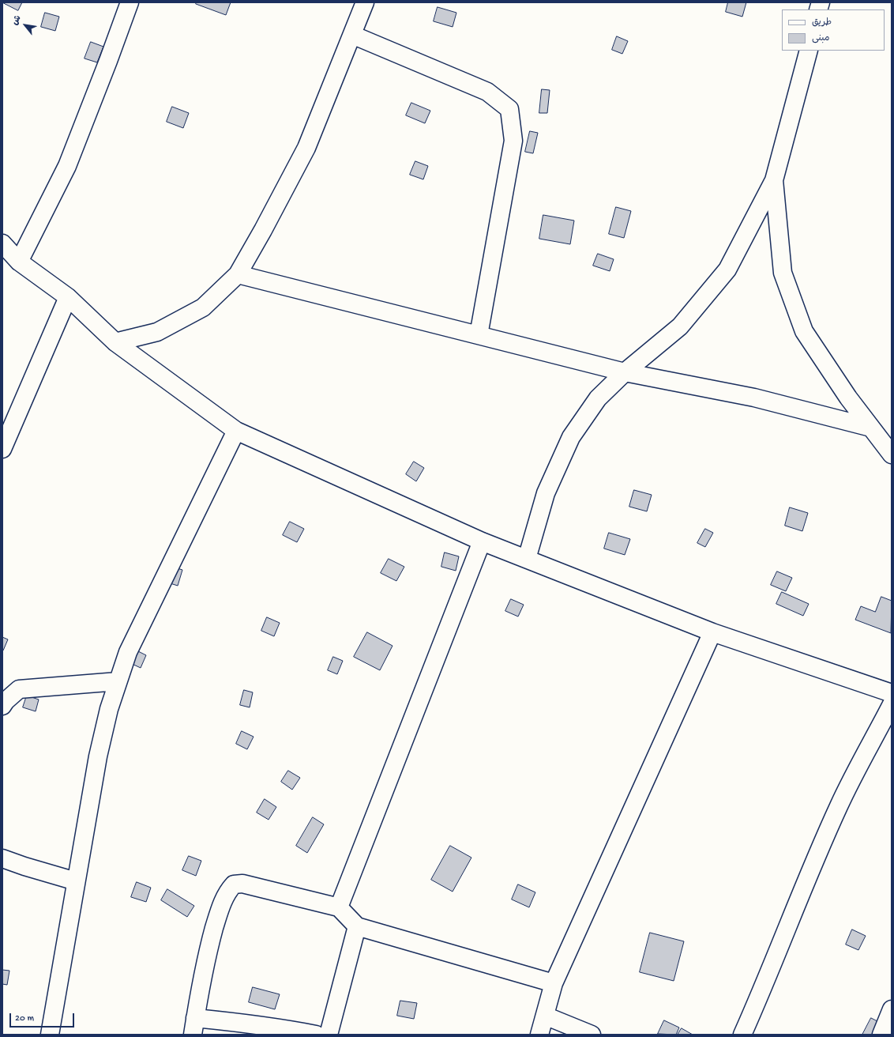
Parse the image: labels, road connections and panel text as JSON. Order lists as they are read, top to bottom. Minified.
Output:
{"legend":["طريق","مبنى"],"scale_bar":"20 m","north":"top left"}
